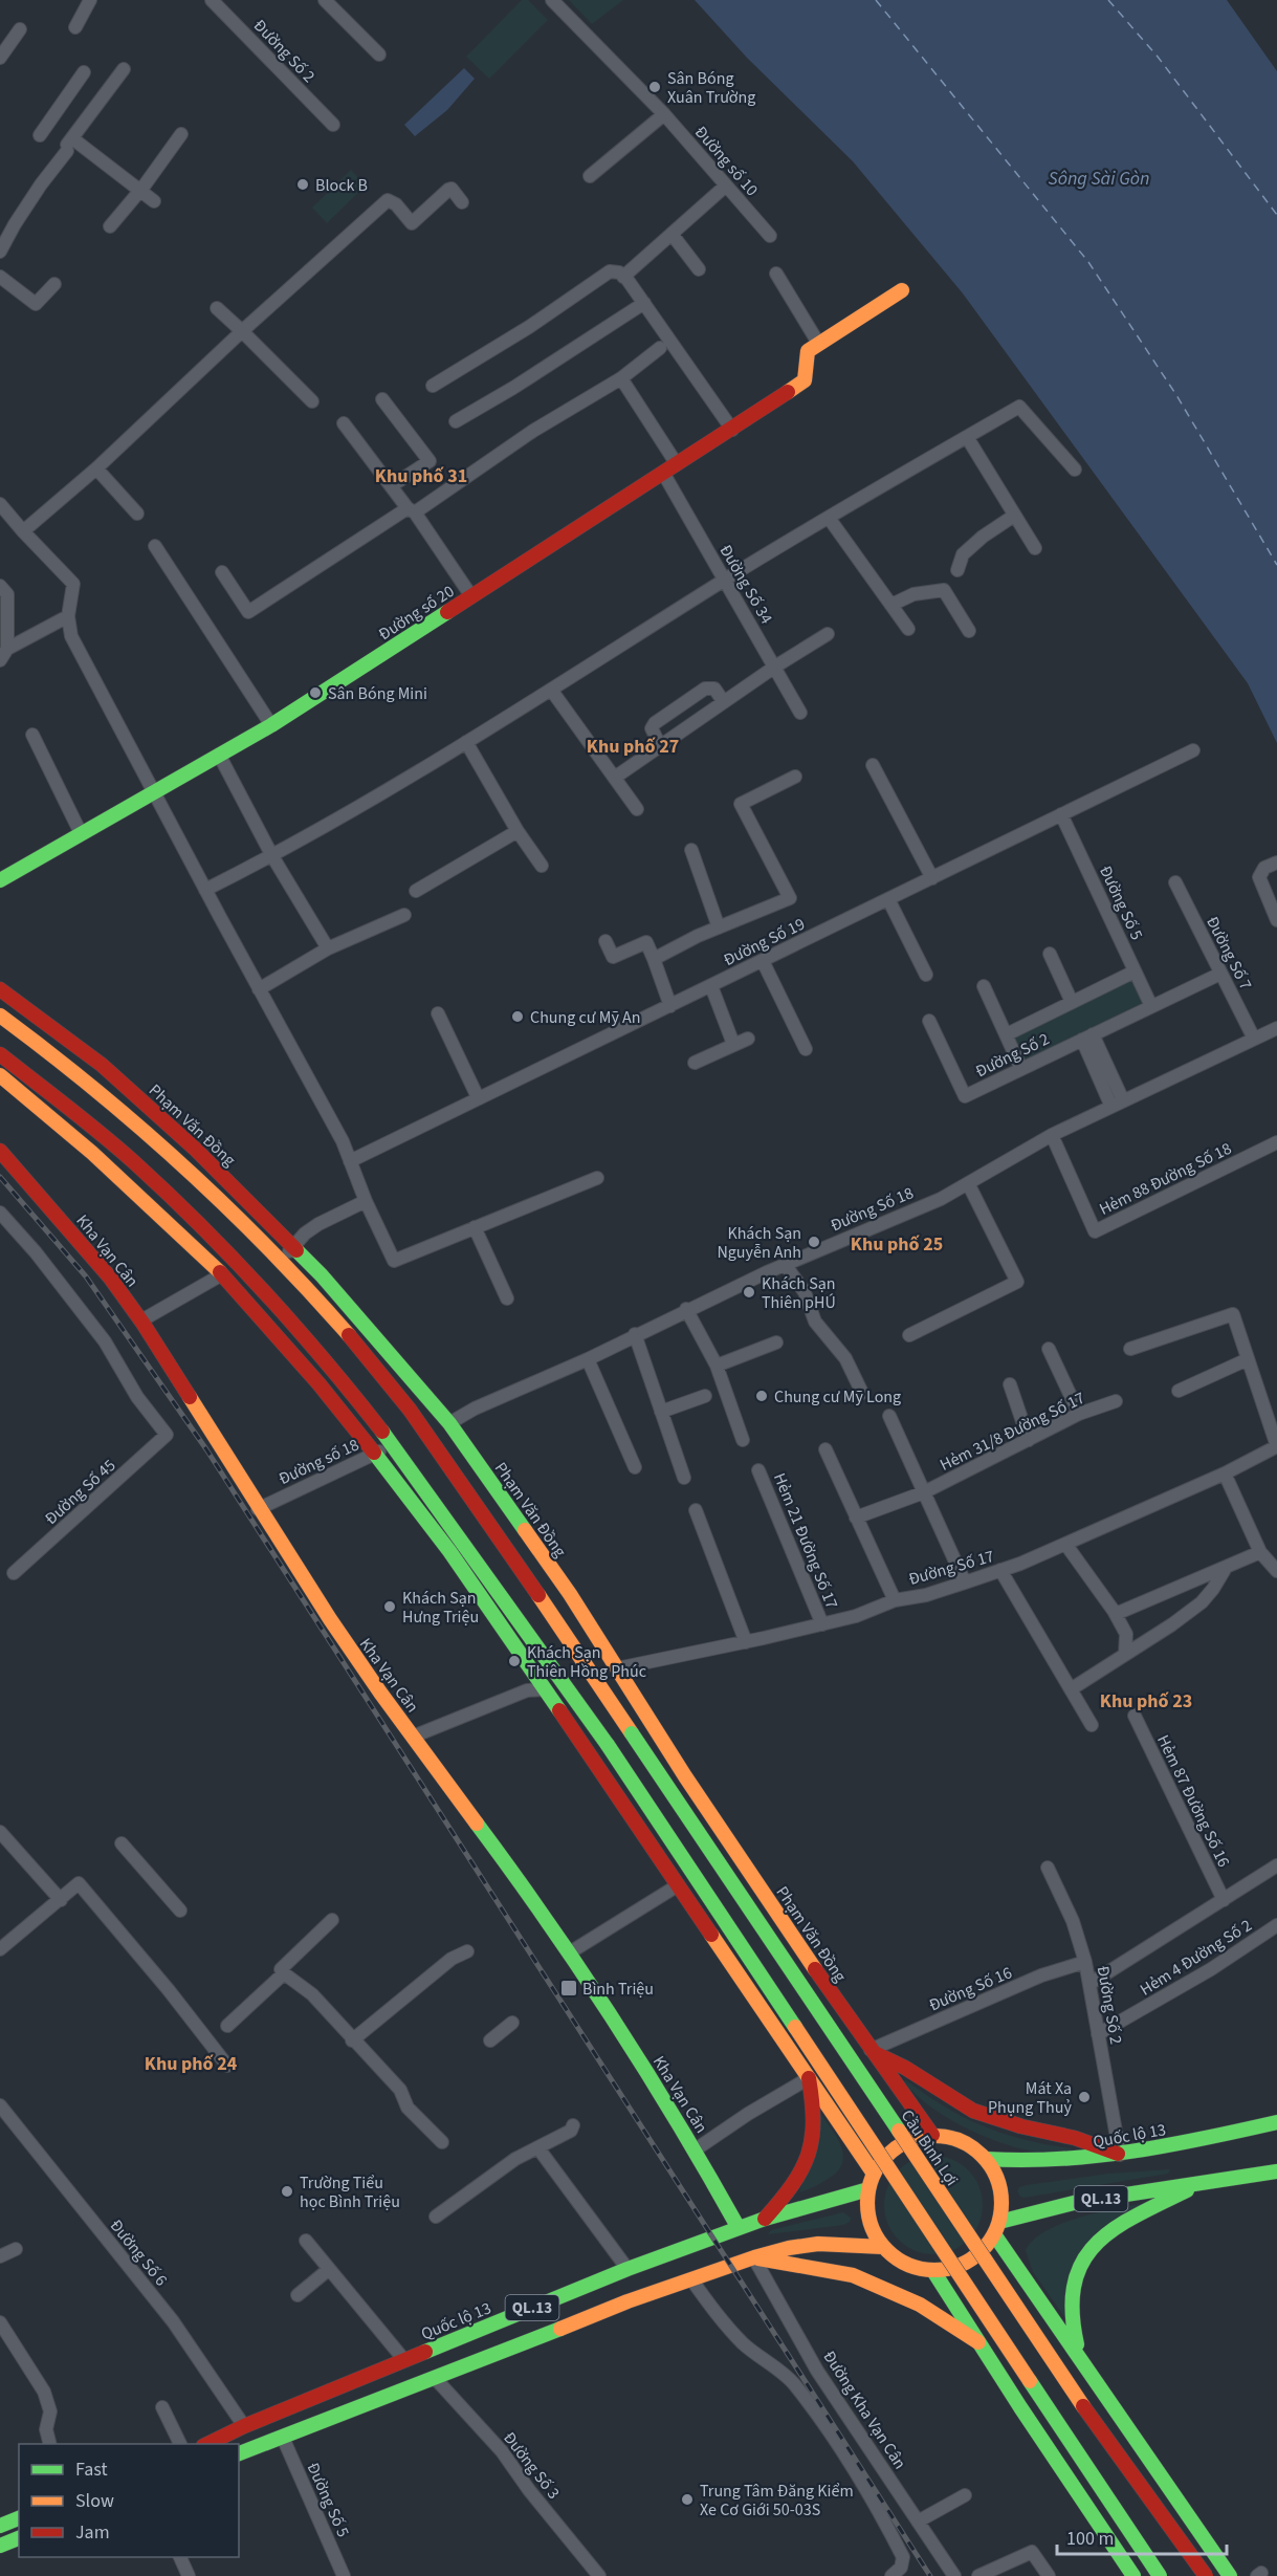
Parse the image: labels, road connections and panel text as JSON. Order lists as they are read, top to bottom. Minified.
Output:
{"streets":{"main road":["Đường số 20","Phạm Văn Đồng","Kha Vạn Cân","Quốc lộ 13","Cầu Bình Lợi","QL.13"],"street":["Đường Số 2","Đường số 10","Đường Số 34","Đường Số 5","Đường Số 19","Đường Số 7","Hẻm 88 Đường Số 18","Đường Số 18","Hẻm 31/8 Đường Số 17","Đường số 18","Đường Số 45","Hẻm 21 Đường Số 17","Đường Số 17","Hẻm 87 Đường Số 16","Hẻm 4 Đường Số 2","Đường Số 16","Đường Số 6","Đường Kha Vạn Cân","Đường Số 3"]},"crossings":[["Đường Số 2","Đường Số 5"],["Đường Số 2","Đường Số 7"],["Đường Số 2","Hẻm 4 Đường Số 2"],["Đường Số 2","Đường Số 16"],["Đường Số 2","Quốc lộ 13"],["Đường Số 34","Đường số 20"],["Đường Số 5","Đường Số 19"],["Đường Số 5","QL.13"],["Đường Số 7","Đường Số 18"],["Phạm Văn Đồng","Đường Số 18"],["Phạm Văn Đồng","Đường Số 17"],["Phạm Văn Đồng","Đường Số 16"],["Phạm Văn Đồng","Quốc lộ 13"],["Phạm Văn Đồng","Cầu Bình Lợi"],["Phạm Văn Đồng","QL.13"],["Hẻm 88 Đường Số 18","Đường Số 18"],["Kha Vạn Cân","Đường số 18"],["Kha Vạn Cân","Quốc lộ 13"],["Hẻm 21 Đường Số 17","Đường Số 17"],["Quốc lộ 13","QL.13"],["Quốc lộ 13","Đường Số 6"],["QL.13","Đường Kha Vạn Cân"],["QL.13","Đường Số 3"]],"districts":["Khu phố 31","Khu phố 27","Khu phố 25","Khu phố 23","Khu phố 24"],"water":["Sông Sài Gòn"],"places":{"other":["Sân Bóng Xuân Trường","Block B","Sân Bóng Mini","Chung cư Mỹ An","Khách Sạn Nguyễn Anh","Khách Sạn Thiên pHÚ","Chung cư Mỹ Long","Khách Sạn Hưng Triệu","Khách Sạn Thiên Hồng Phúc","Mát Xa Phụng Thuỷ","Trường Tiểu học Bình Triệu","Trung Tâm Đăng Kiểm Xe Cơ Giới 50-03S"],"transit":["Bình Triệu"]},"legend":["Fast","Slow","Jam"],"scale_bar":"100 m"}
